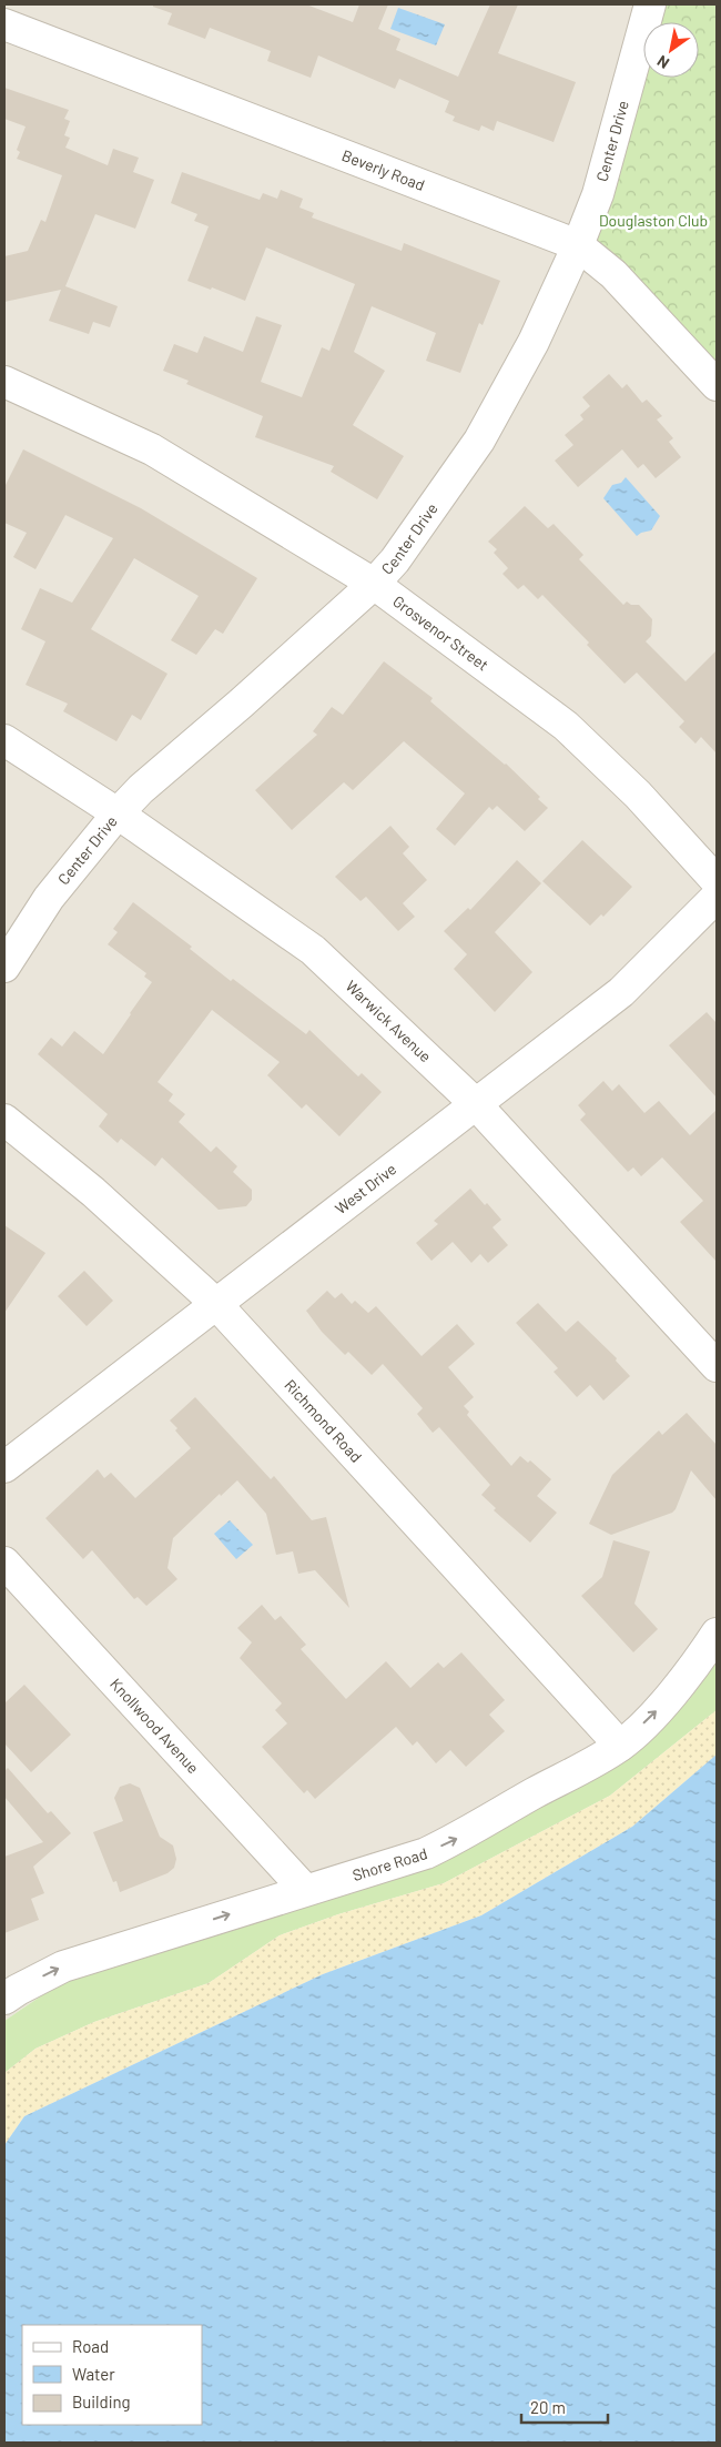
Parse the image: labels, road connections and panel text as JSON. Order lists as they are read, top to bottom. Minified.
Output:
{"streets":{"street":["Center Drive","Beverly Road","Grosvenor Street","Warwick Avenue","West Drive","Richmond Road","Knollwood Avenue","Shore Road"]},"crossings":[["Center Drive","Beverly Road"],["Center Drive","Grosvenor Street"],["Center Drive","Warwick Avenue"],["Warwick Avenue","West Drive"],["West Drive","Richmond Road"],["Richmond Road","Shore Road"],["Knollwood Avenue","Shore Road"]],"one_way":["Shore Road"],"parks":["Douglaston Club"],"legend":["Road","Water","Building"],"scale_bar":"20 m","north":"bottom left"}
